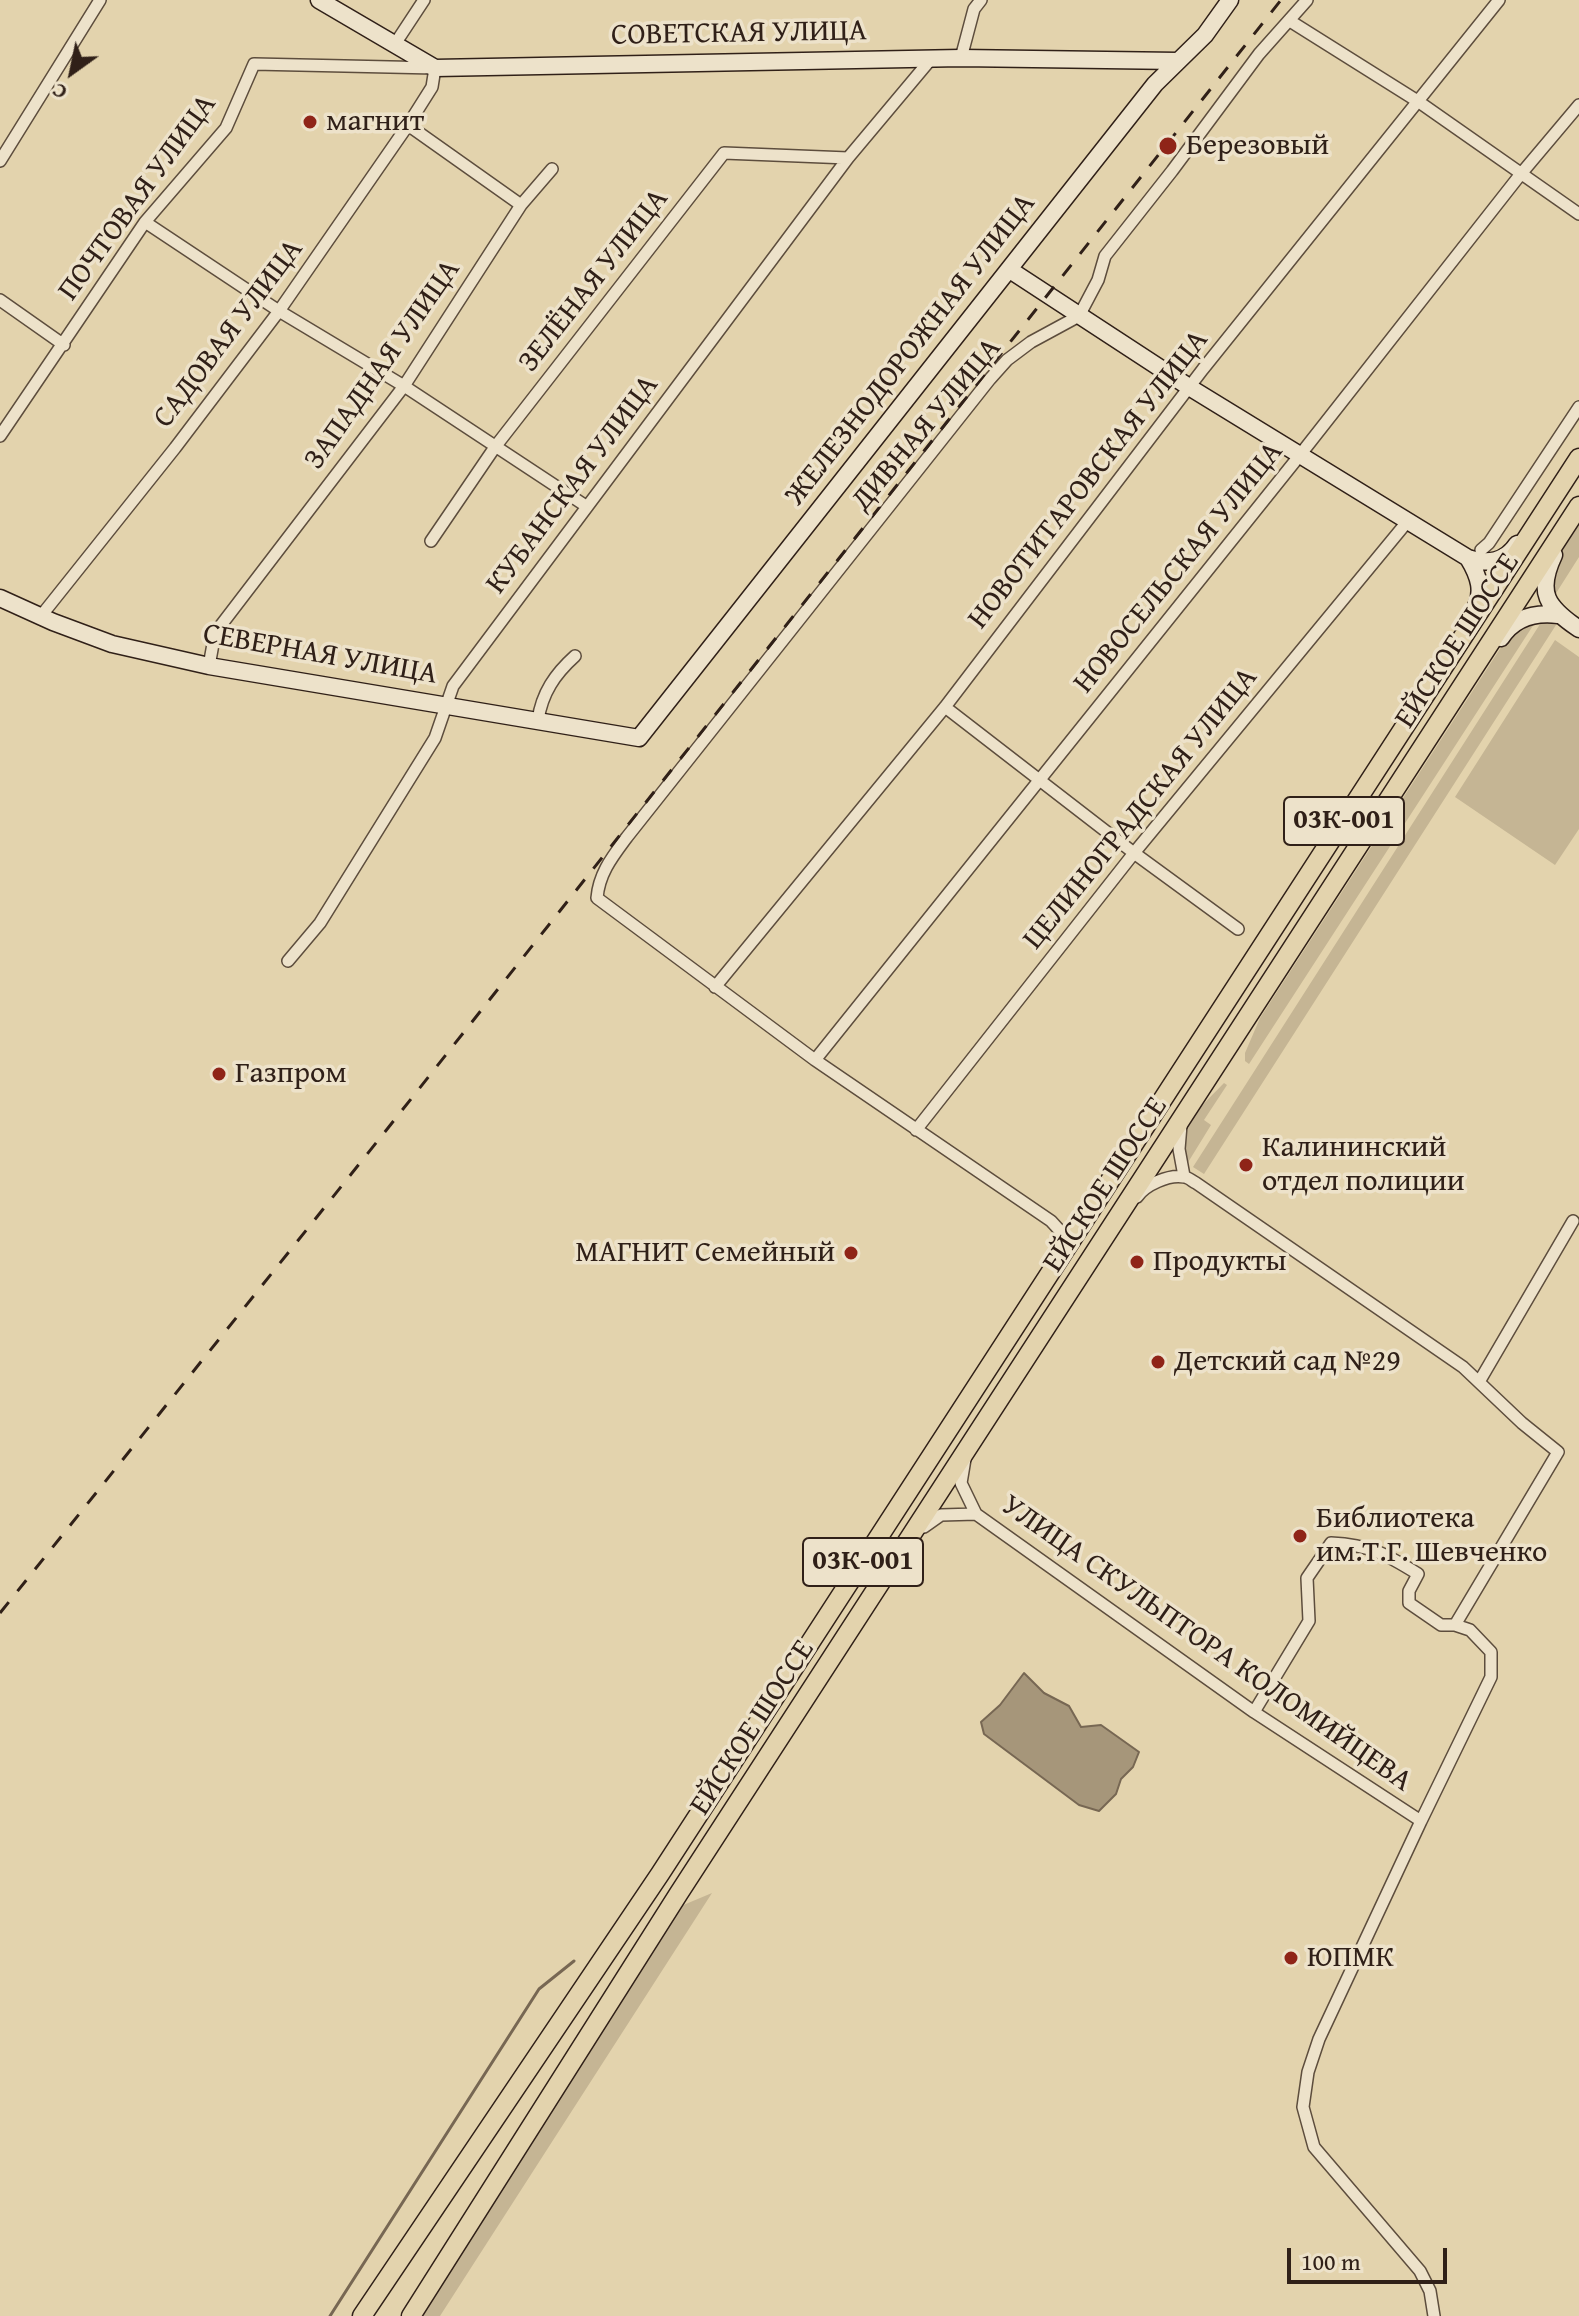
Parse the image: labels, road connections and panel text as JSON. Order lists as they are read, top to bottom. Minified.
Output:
{"streets":{"main road":["ЕЙСКОЕ ШОССЕ","03К-001"],"street":["СОВЕТСКАЯ УЛИЦА","ПОЧТОВАЯ УЛИЦА","ЗЕЛЁНАЯ УЛИЦА","САДОВАЯ УЛИЦА","ЖЕЛЕЗНОДОРОЖНАЯ УЛИЦА","ЗАПАДНАЯ УЛИЦА","ДИВНАЯ УЛИЦА","НОВОТИТАРОВСКАЯ УЛИЦА","КУБАНСКАЯ УЛИЦА","НОВОСЕЛЬСКАЯ УЛИЦА","СЕВЕРНАЯ УЛИЦА","ЦЕЛИНОГРАДСКАЯ УЛИЦА","УЛИЦА СКУЛЬПТОРА КОЛОМИЙЦЕВА"]},"crossings":[["СОВЕТСКАЯ УЛИЦА","ПОЧТОВАЯ УЛИЦА"],["СОВЕТСКАЯ УЛИЦА","САДОВАЯ УЛИЦА"],["СОВЕТСКАЯ УЛИЦА","ЖЕЛЕЗНОДОРОЖНАЯ УЛИЦА"],["СОВЕТСКАЯ УЛИЦА","КУБАНСКАЯ УЛИЦА"],["ПОЧТОВАЯ УЛИЦА","САДОВАЯ УЛИЦА"],["ЗЕЛЁНАЯ УЛИЦА","КУБАНСКАЯ УЛИЦА"],["САДОВАЯ УЛИЦА","СЕВЕРНАЯ УЛИЦА"],["ЖЕЛЕЗНОДОРОЖНАЯ УЛИЦА","СЕВЕРНАЯ УЛИЦА"],["ЗАПАДНАЯ УЛИЦА","СЕВЕРНАЯ УЛИЦА"],["ДИВНАЯ УЛИЦА","НОВОТИТАРОВСКАЯ УЛИЦА"],["КУБАНСКАЯ УЛИЦА","СЕВЕРНАЯ УЛИЦА"],["ЕЙСКОЕ ШОССЕ","03К-001"]],"places":["магнит","Березовый","Газпром","Калининский отдел полиции","МАГНИТ Семейный","Продукты","Детский сад №29","Библиотека им.Т.Г. Шевченко","ЮПМК"],"scale_bar":"100 m","north":"bottom left"}
